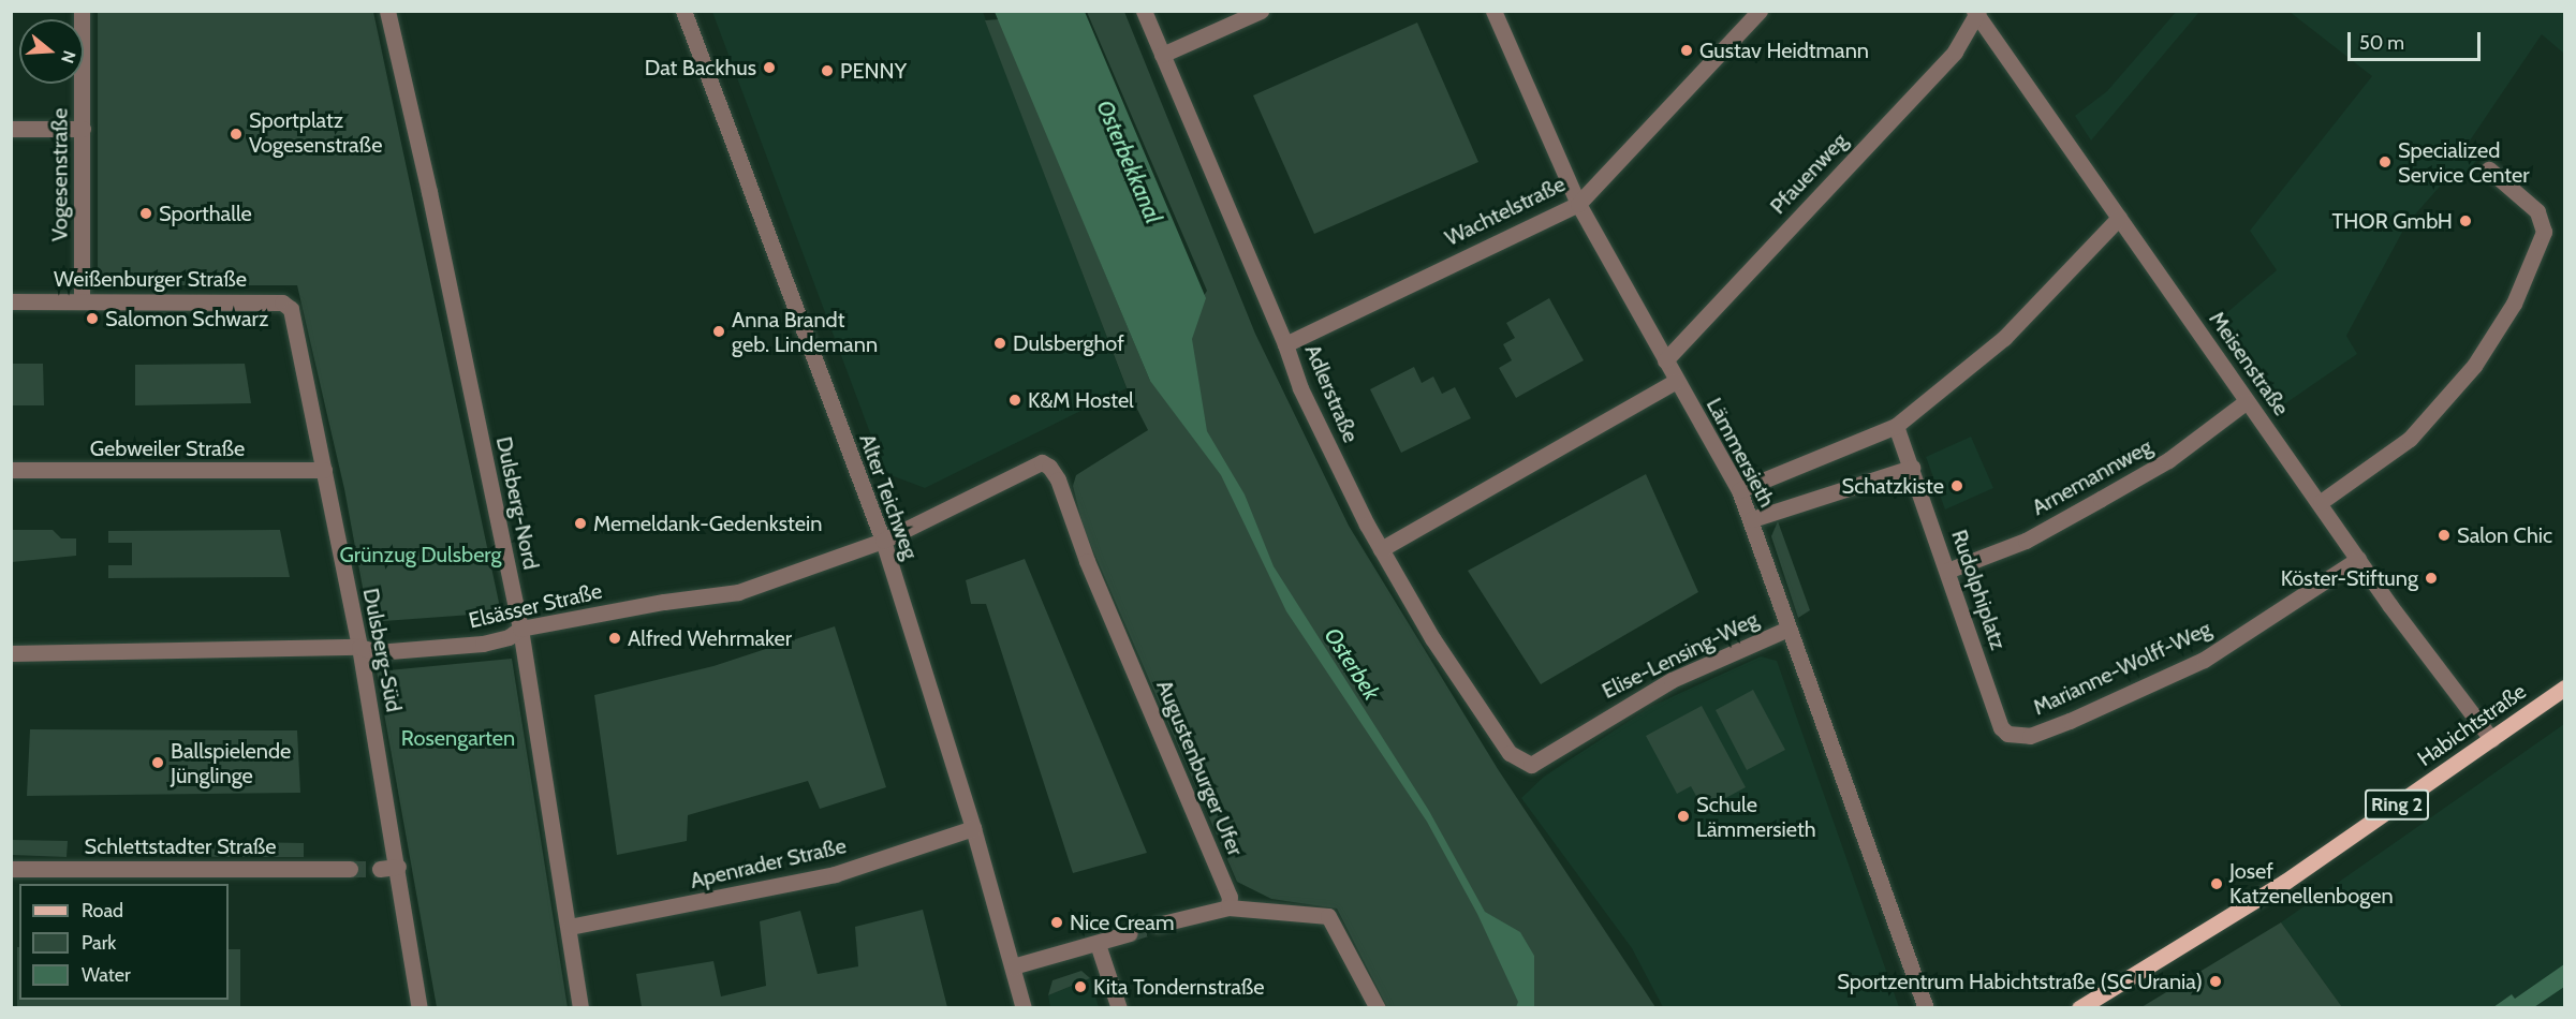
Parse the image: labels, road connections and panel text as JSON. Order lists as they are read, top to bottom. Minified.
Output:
{"streets":{"main road":["Habichtstraße","Ring 2"],"street":["Pfauenweg","Vogesenstraße","Wachtelstraße","Weißenburger Straße","Meisenstraße","Adlerstraße","Gebweiler Straße","Lämmersieth","Arnemannweg","Alter Teichweg","Dulsberg-Nord","Rudolphiplatz","Elsässer Straße","Dulsberg-Süd","Elise-Lensing-Weg","Marianne-Wolff-Weg","Augustenburger Ufer","Schlettstadter Straße","Apenrader Straße"]},"crossings":[["Pfauenweg","Meisenstraße"],["Pfauenweg","Lämmersieth"],["Vogesenstraße","Weißenburger Straße"],["Wachtelstraße","Adlerstraße"],["Wachtelstraße","Lämmersieth"],["Weißenburger Straße","Dulsberg-Süd"],["Meisenstraße","Arnemannweg"],["Meisenstraße","Marianne-Wolff-Weg"],["Meisenstraße","Habichtstraße"],["Adlerstraße","Elise-Lensing-Weg"],["Gebweiler Straße","Dulsberg-Süd"],["Lämmersieth","Elise-Lensing-Weg"],["Arnemannweg","Rudolphiplatz"],["Alter Teichweg","Elsässer Straße"],["Alter Teichweg","Apenrader Straße"],["Dulsberg-Nord","Elsässer Straße"],["Dulsberg-Nord","Apenrader Straße"],["Rudolphiplatz","Marianne-Wolff-Weg"],["Elsässer Straße","Dulsberg-Süd"],["Elsässer Straße","Augustenburger Ufer"]],"water":["Osterbekkanal","Osterbek"],"parks":["Grünzug Dulsberg","Rosengarten"],"places":["Gustav Heidtmann","Dat Backhus","PENNY","Sportplatz Vogesenstraße","Specialized Service Center","Sporthalle","THOR GmbH","Salomon Schwarz","Anna Brandt geb. Lindemann","Dulsberghof","K&M Hostel","Schatzkiste","Memeldank-Gedenkstein","Salon Chic","Köster-Stiftung","Alfred Wehrmaker","Ballspielende Jünglinge","Schule Lämmersieth","Josef Katzenellenbogen","Nice Cream","Sportzentrum Habichtstraße (SC Urania)","Kita Tondernstraße"],"legend":["Road","Park","Water"],"scale_bar":"50 m","north":"right"}
